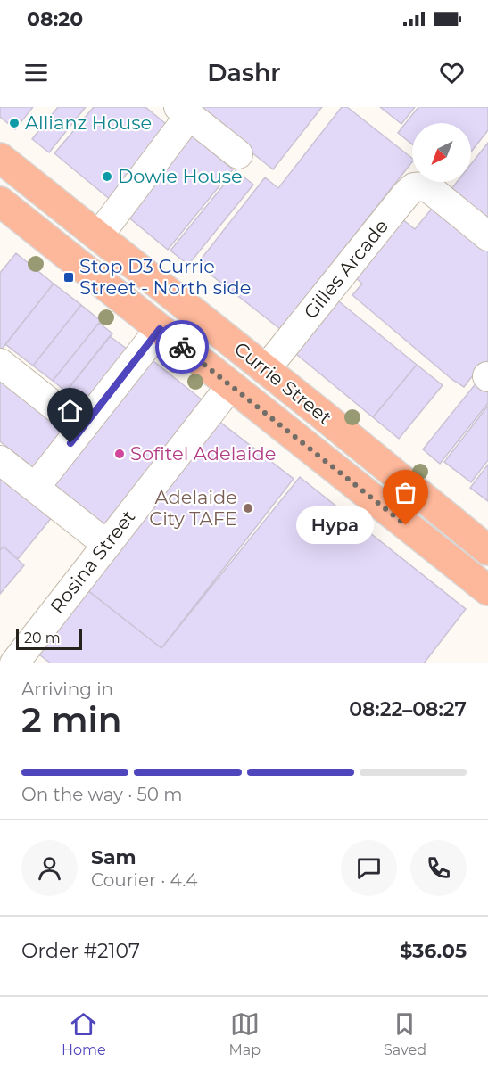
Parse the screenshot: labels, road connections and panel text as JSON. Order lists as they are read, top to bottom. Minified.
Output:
{"streets":{"main road":["Currie Street"],"street":["Gilles Arcade","Rosina Street"]},"crossings":[["Gilles Arcade","Currie Street"],["Currie Street","Rosina Street"]],"places":{"other":["Allianz House","Dowie House","Sofitel Adelaide","Adelaide City TAFE","Hypa"],"transit":["Stop D3 Currie Street - North side"]},"scale_bar":"20 m","north":"bottom left","page":{"status":"08:20","header":"Dashr","bubble":"Hypa","scale":"20 m","heading":["2 min","Arriving in","08:22–08:27"],"panel":["Sam","Courier · 4.4","Order #2107","$36.05"],"bar":"On the way · 50 m","tabs":["Home","Map","Saved"]}}
